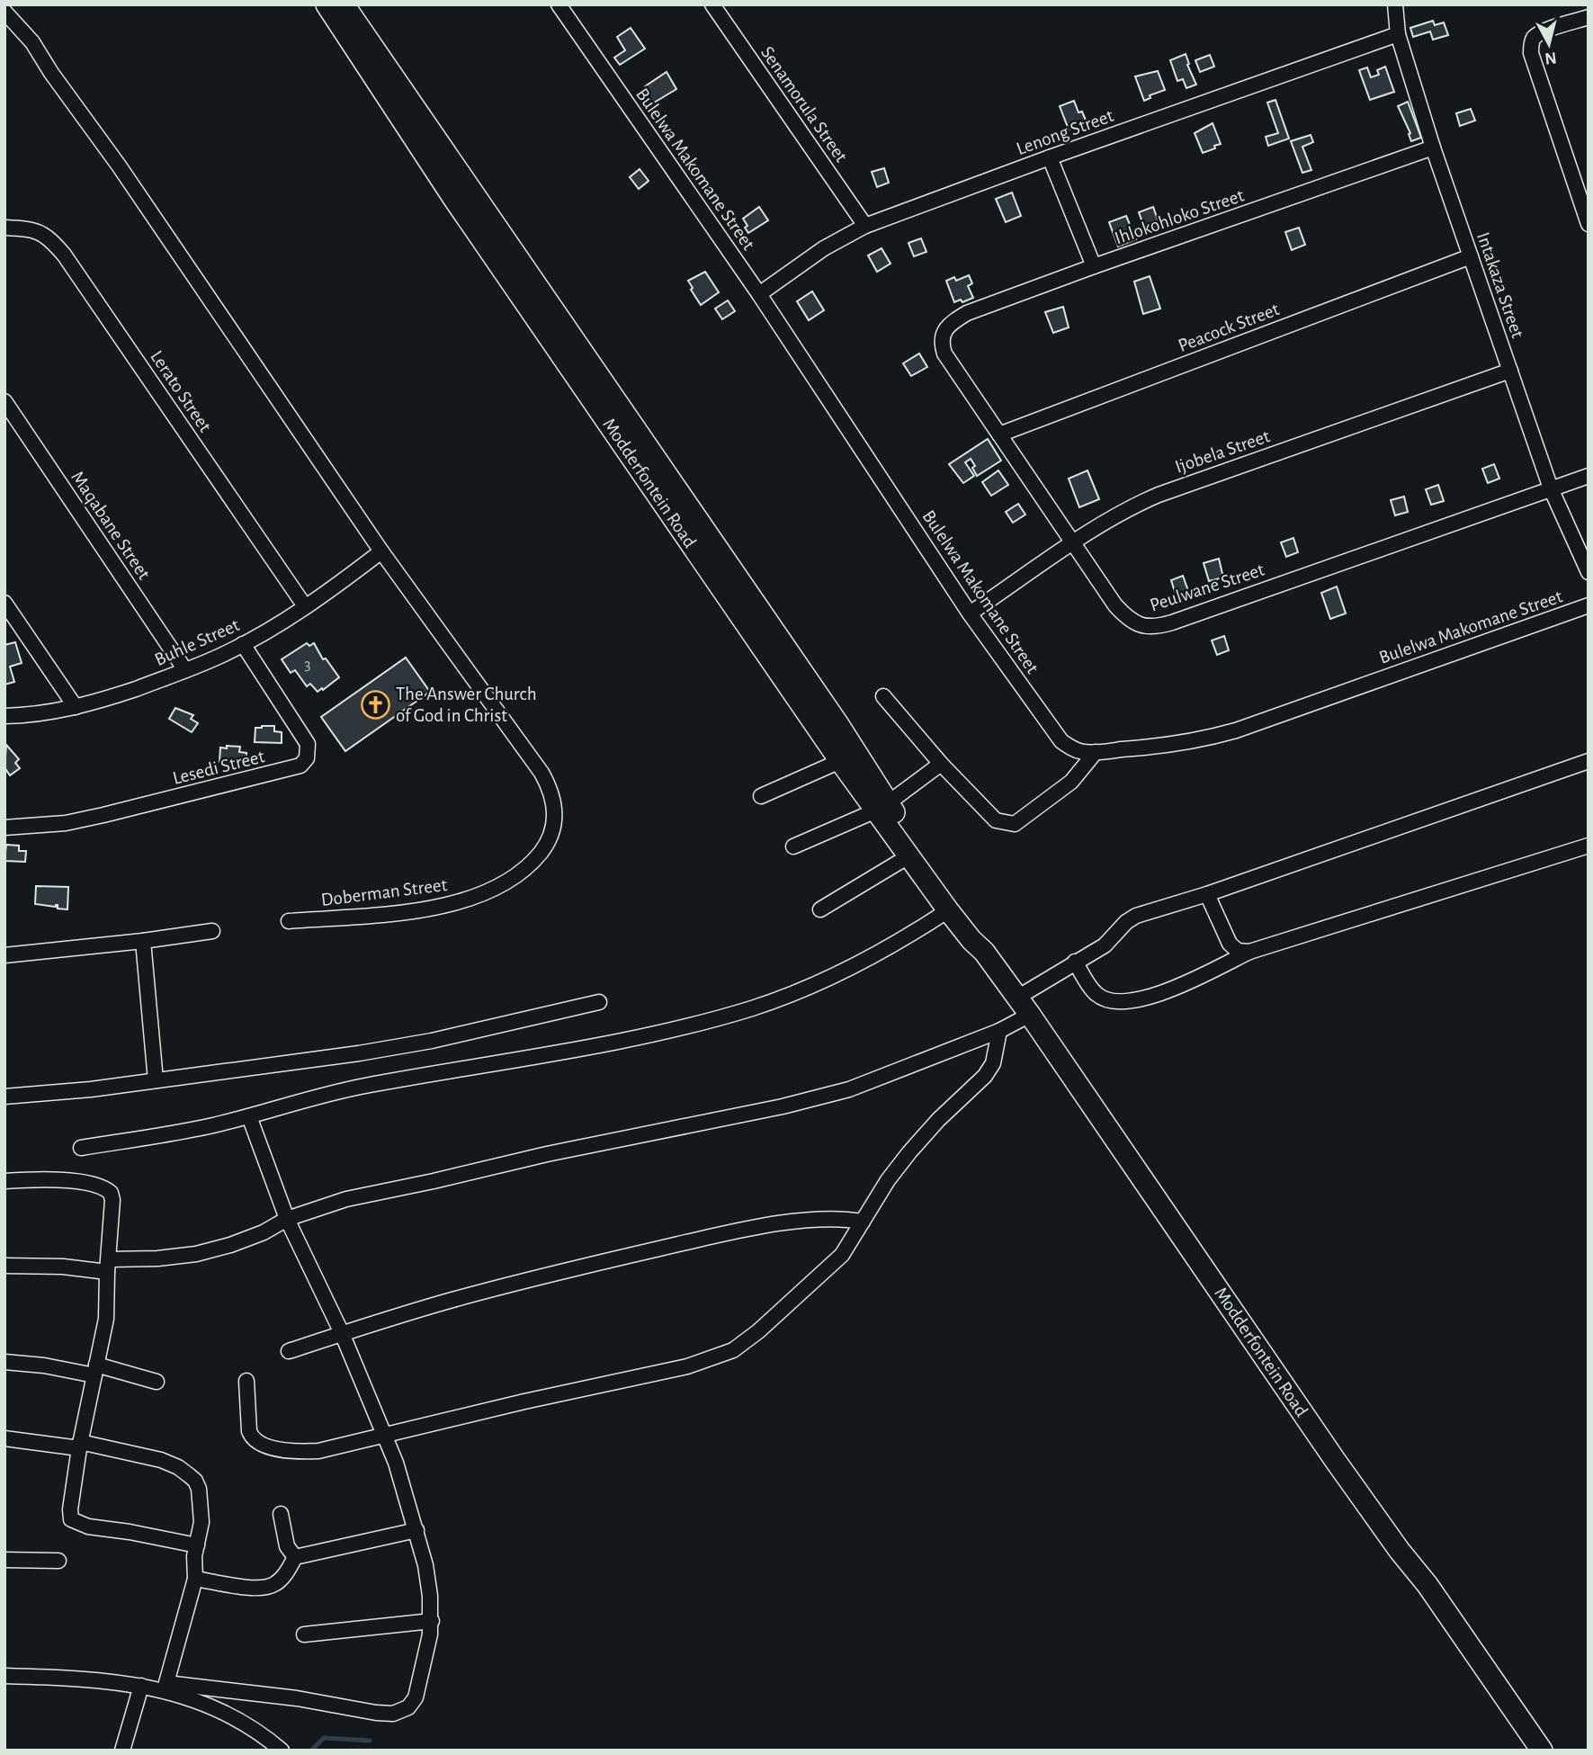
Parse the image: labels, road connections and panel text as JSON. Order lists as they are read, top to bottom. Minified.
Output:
{"streets":{"main road":["Modderfontein Road"],"street":["Senamorula Street","Lenong Street","Bulelwa Makomane Street","Ihlokohloko Street","Intakaza Street","Peacock Street","Lerato Street","Ijobela Street","Maqabane Street","Peulwane Street","Buhle Street","Lesedi Street","Doberman Street"]},"crossings":[["Senamorula Street","Lenong Street"],["Lenong Street","Bulelwa Makomane Street"],["Lenong Street","Intakaza Street"],["Bulelwa Makomane Street","Ijobela Street"],["Ihlokohloko Street","Intakaza Street"],["Ihlokohloko Street","Peulwane Street"],["Intakaza Street","Peacock Street"],["Intakaza Street","Ijobela Street"],["Intakaza Street","Peulwane Street"],["Peacock Street","Peulwane Street"],["Lerato Street","Buhle Street"],["Ijobela Street","Peulwane Street"],["Maqabane Street","Buhle Street"],["Buhle Street","Lesedi Street"],["Buhle Street","Doberman Street"]],"places":{"church":["The Answer Church of God in Christ"]},"house_numbers":["3"],"north":"bottom"}
